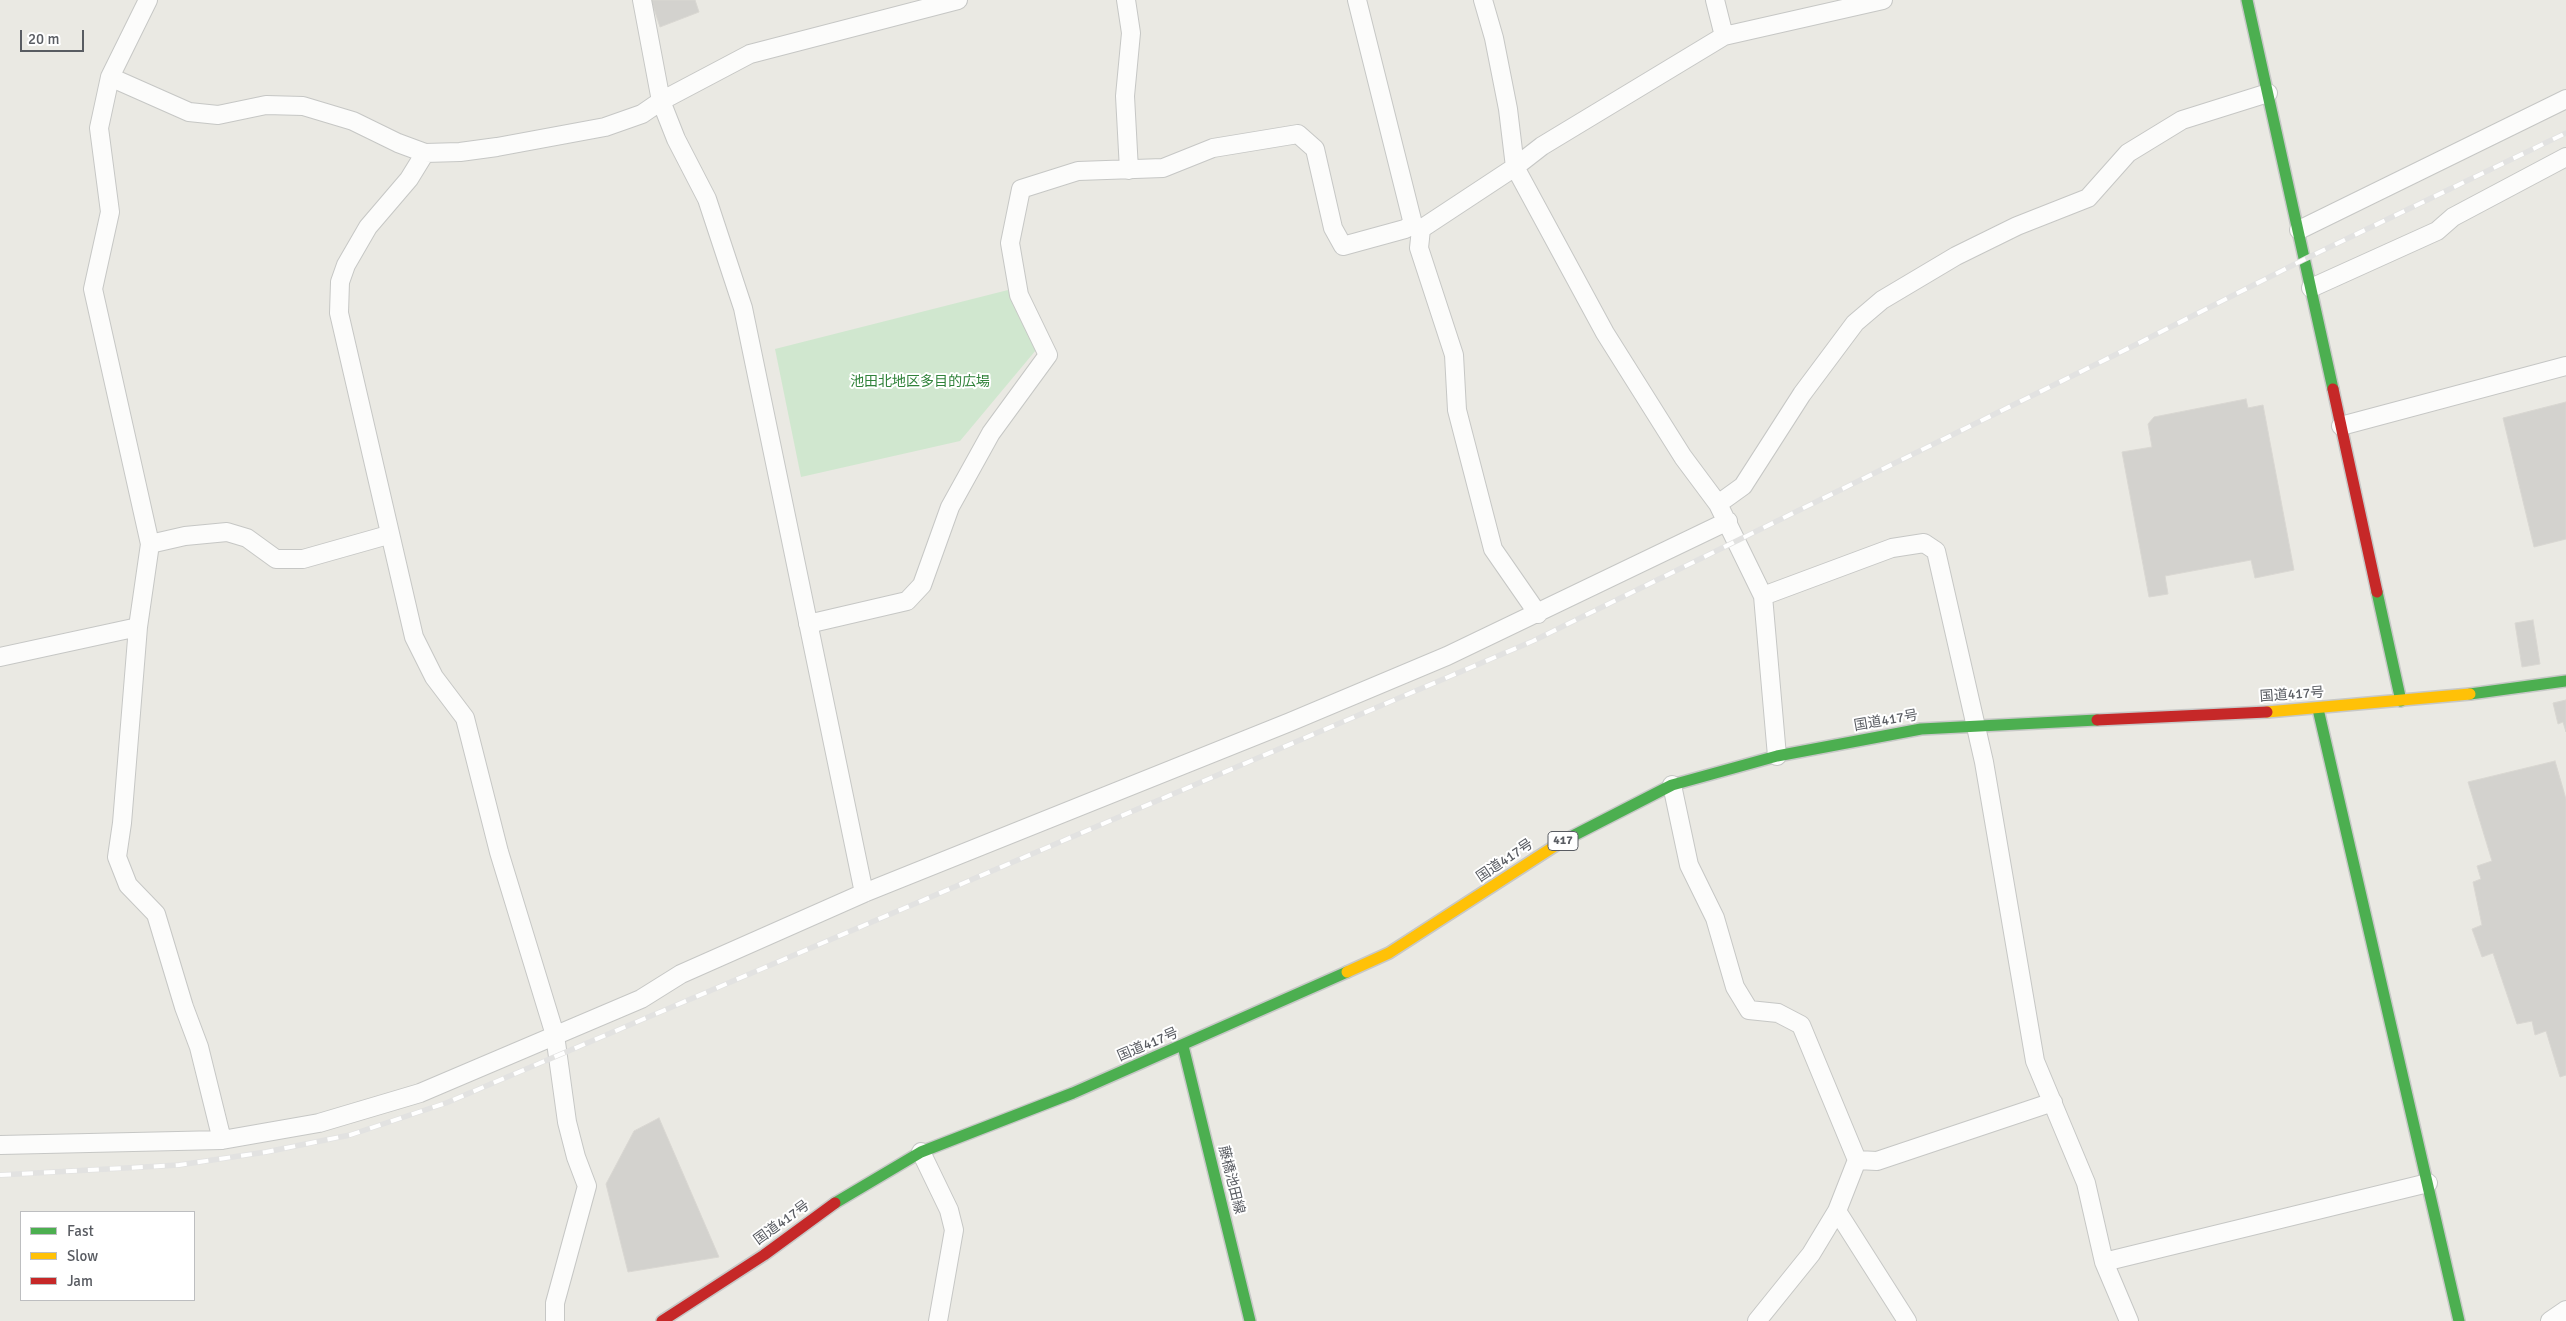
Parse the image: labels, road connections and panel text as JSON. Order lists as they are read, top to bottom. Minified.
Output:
{"streets":{"main road":["国道417号","417","藤橋池田線"]},"crossings":[["国道417号","藤橋池田線"]],"parks":["池田北地区多目的広場"],"legend":["Fast","Slow","Jam"],"scale_bar":"20 m"}
